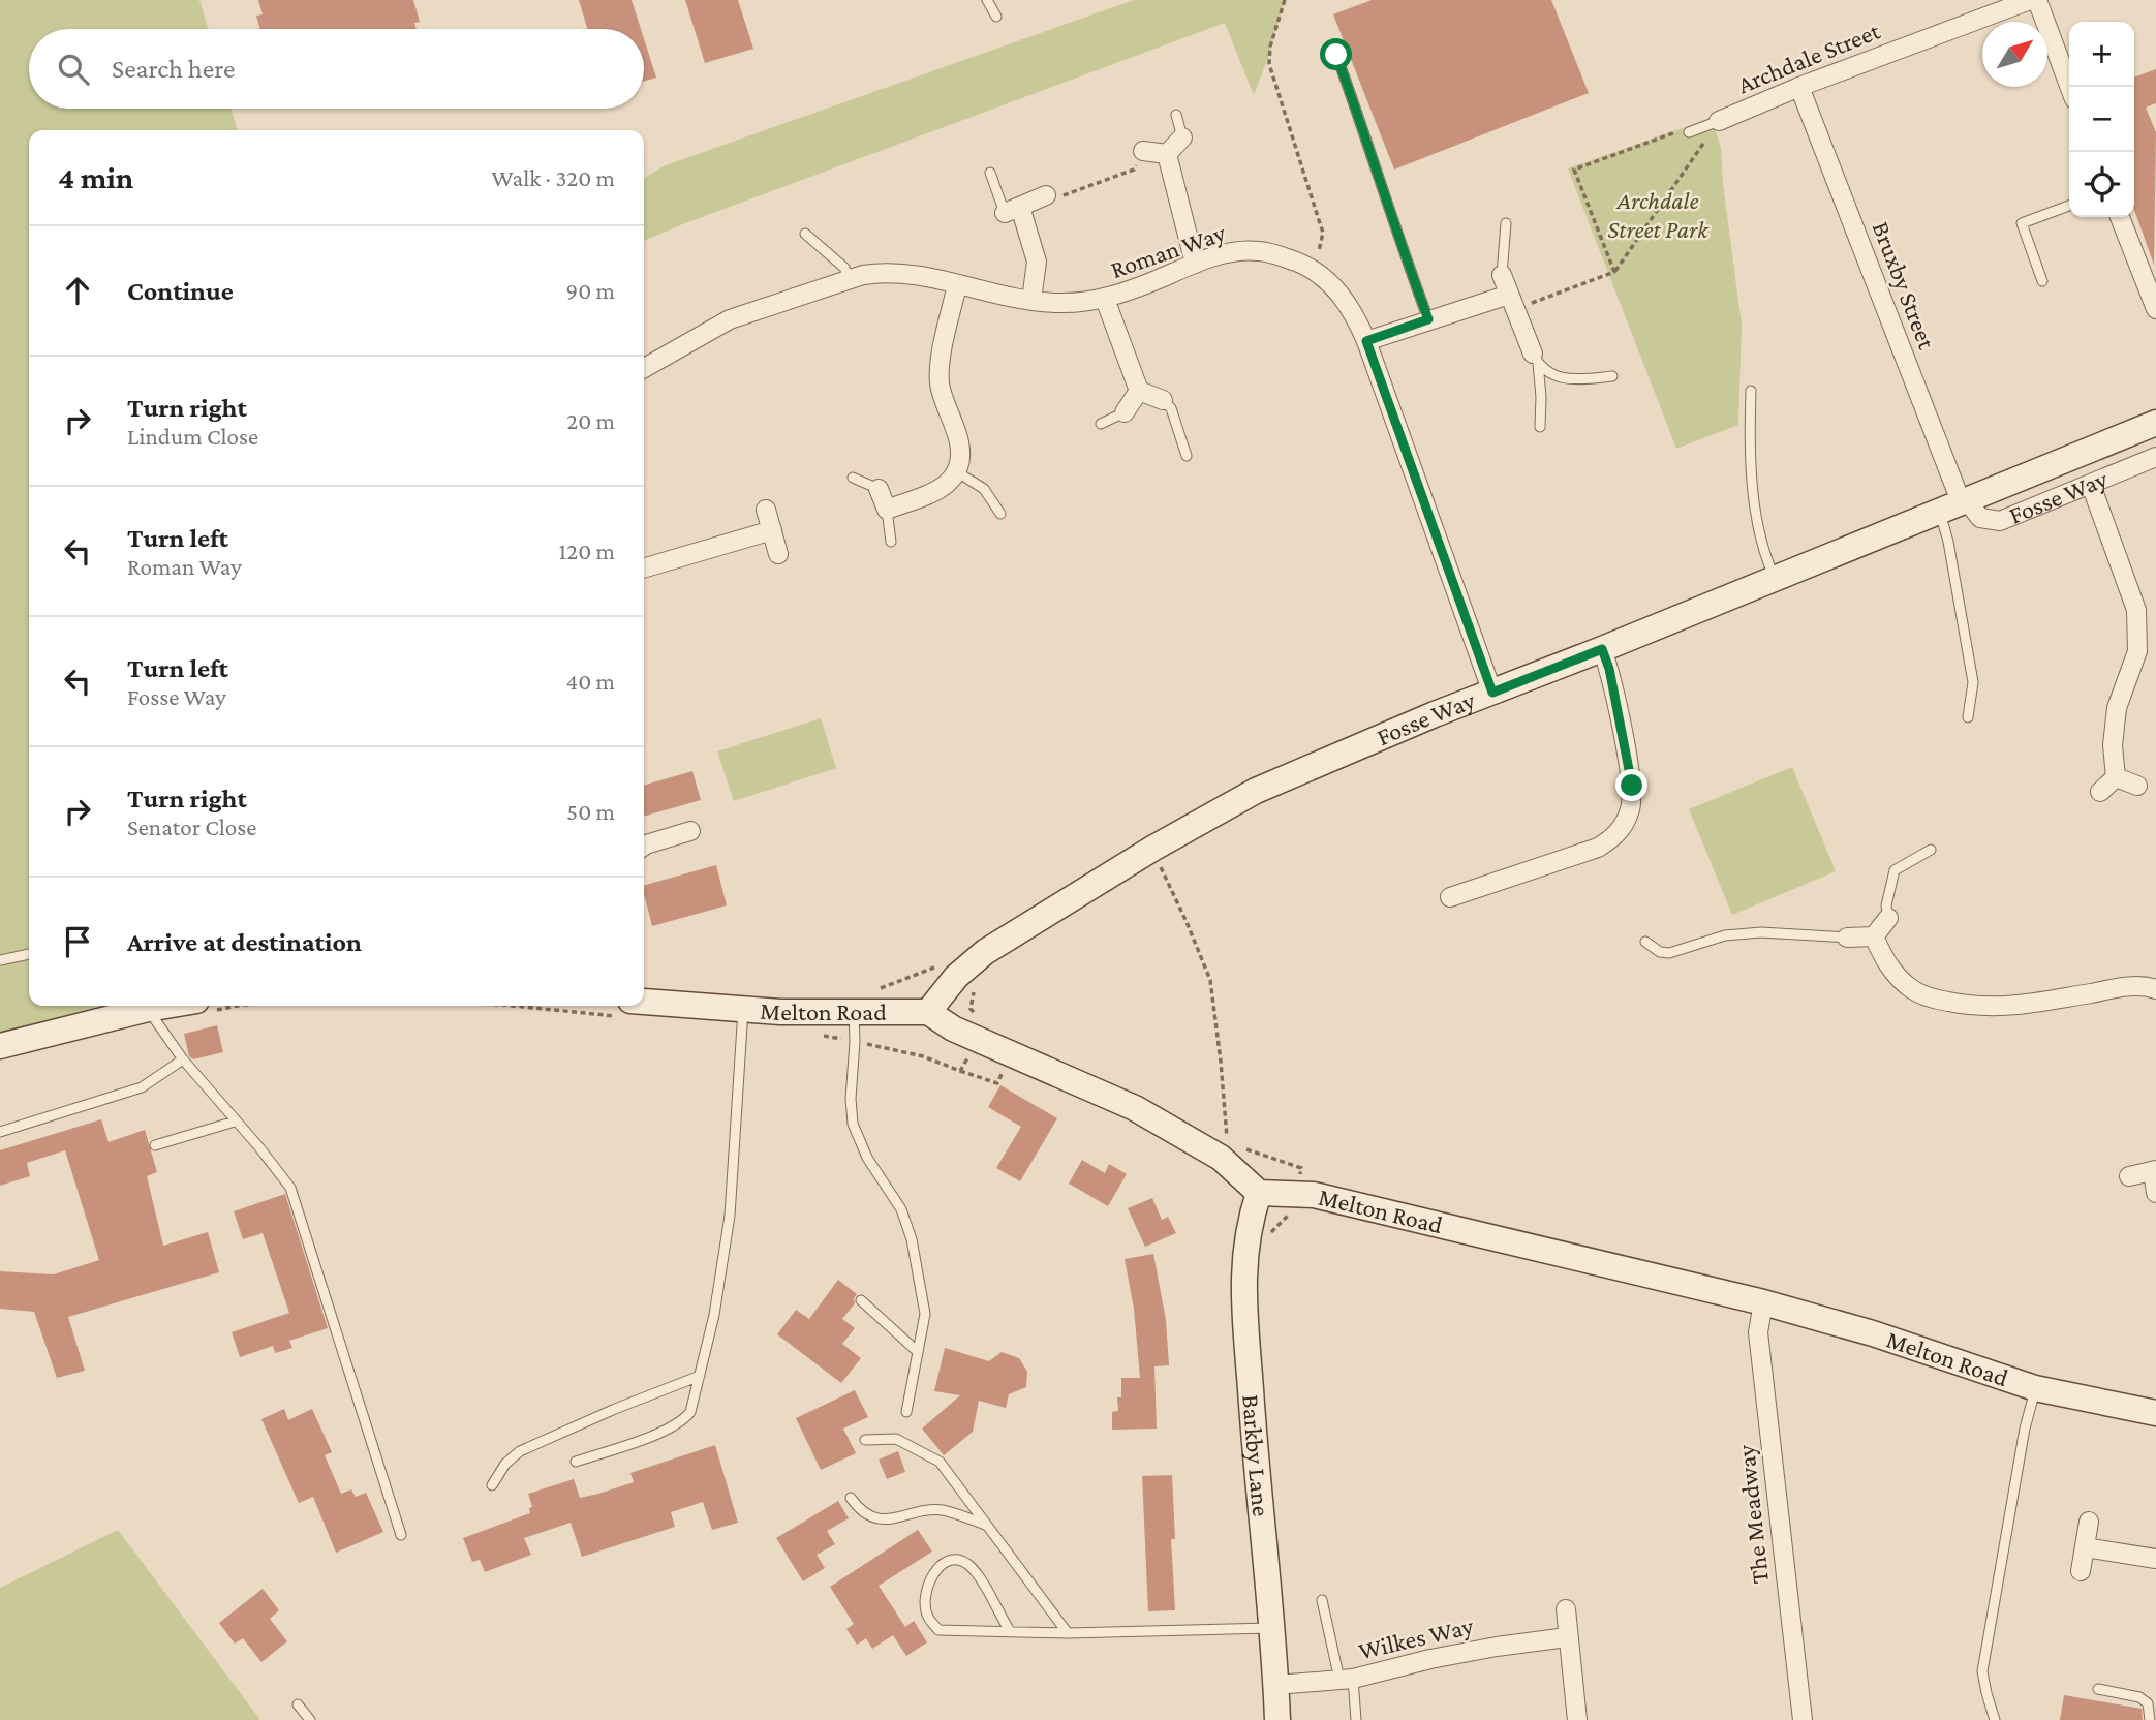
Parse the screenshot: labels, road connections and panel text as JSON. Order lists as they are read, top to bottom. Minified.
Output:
{"streets":{"street":["Archdale Street","Roman Way","Bruxby Street","Fosse Way","Melton Road","Barkby Lane","The Meadway","Wilkes Way"]},"crossings":[["Archdale Street","Bruxby Street"],["Roman Way","Fosse Way"],["Bruxby Street","Fosse Way"],["Fosse Way","Melton Road"],["Melton Road","Barkby Lane"],["Melton Road","The Meadway"],["Barkby Lane","Wilkes Way"]],"parks":["Archdale Street Park"],"north":"top right","page":{"map_buttons":["+","−"],"search":"Search here","heading":["4 min","Walk · 320 m"],"list":[["Continue","90 m"],["Turn right","Lindum Close","20 m"],["Turn left","Roman Way","120 m"],["Turn left","Fosse Way","40 m"],["Turn right","Senator Close","50 m"],"Arrive at destination"]}}
